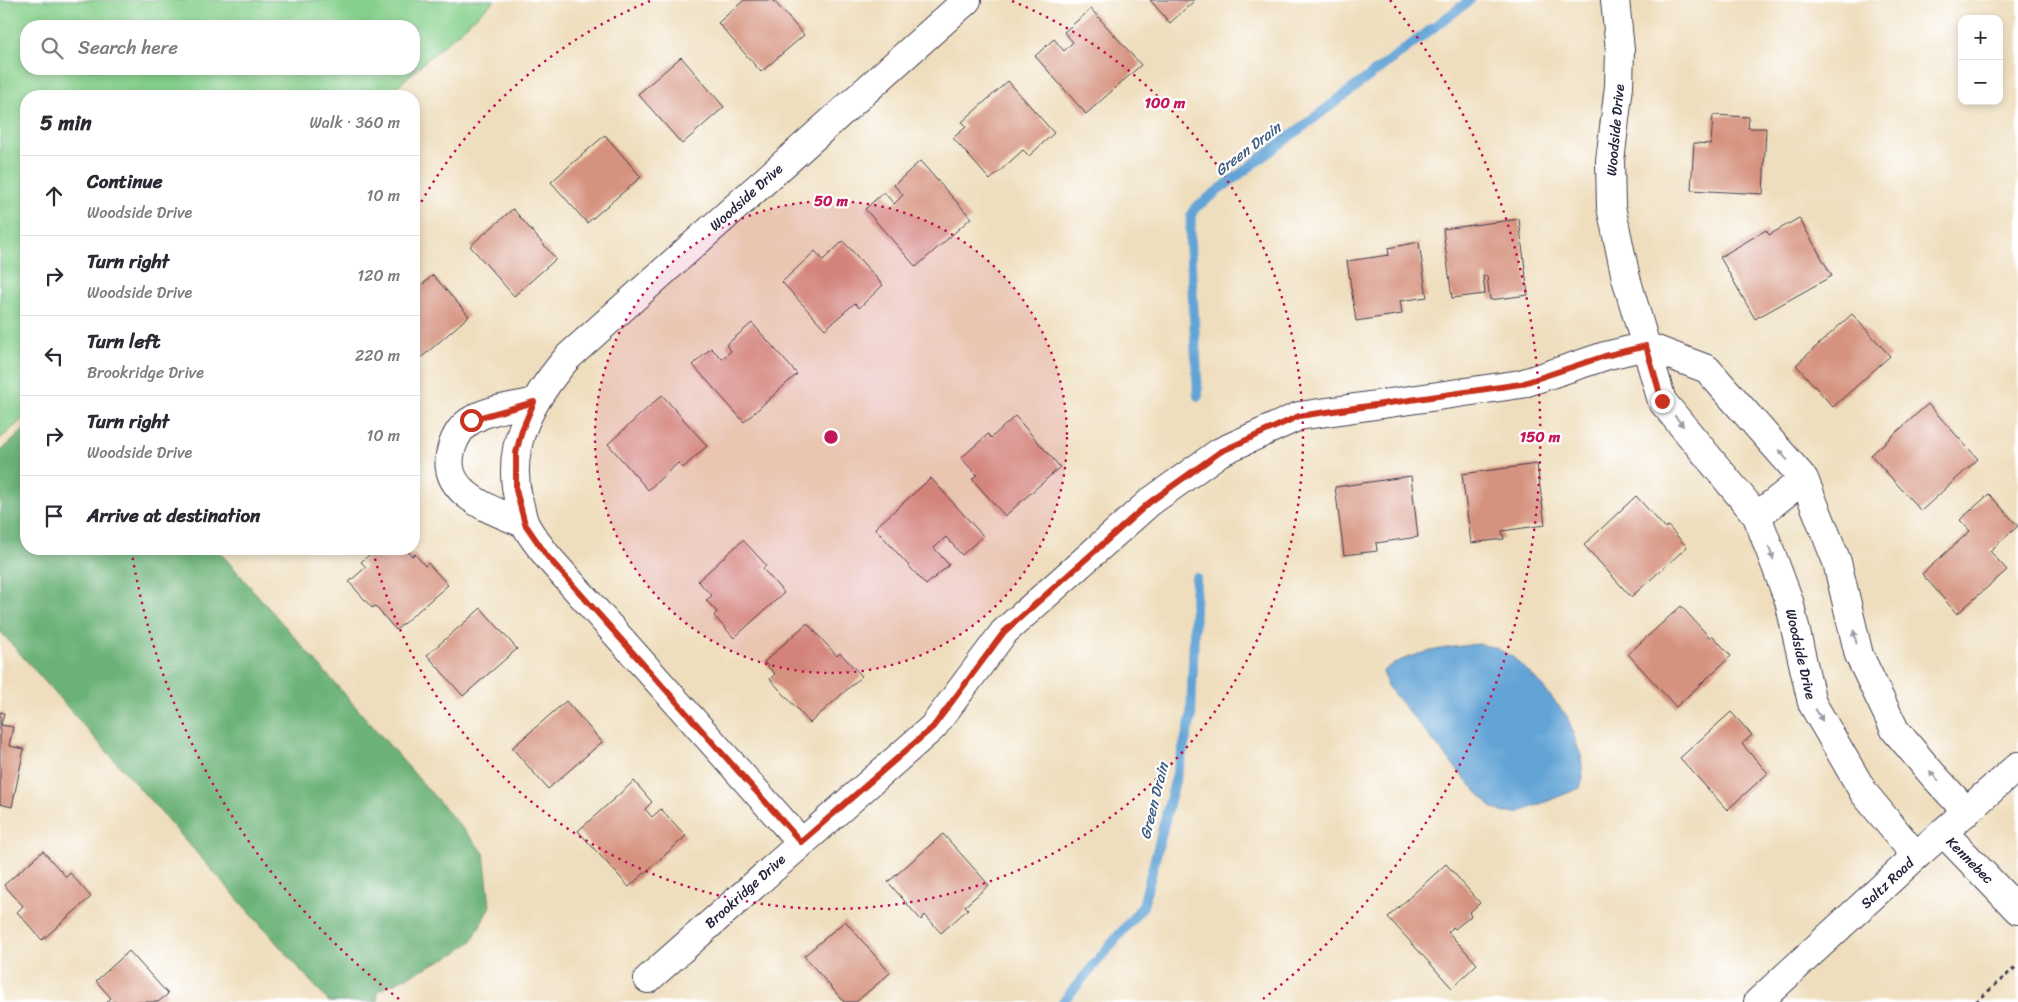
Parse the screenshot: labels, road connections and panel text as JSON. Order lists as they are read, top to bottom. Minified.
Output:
{"streets":{"street":["Woodside Drive","Kennebec","Saltz Road","Brookridge Drive"]},"crossings":[["Woodside Drive","Saltz Road"],["Woodside Drive","Brookridge Drive"],["Kennebec","Saltz Road"]],"water":["Green Drain"],"page":{"map_buttons":["+","−"],"search":"Search here","heading":["5 min","Walk · 360 m"],"list":[["Continue","Woodside Drive","10 m"],["Turn right","Woodside Drive","120 m"],["Turn left","Brookridge Drive","220 m"],["Turn right","Woodside Drive","10 m"],"Arrive at destination"]},"rings":["100 m","50 m","150 m"]}
